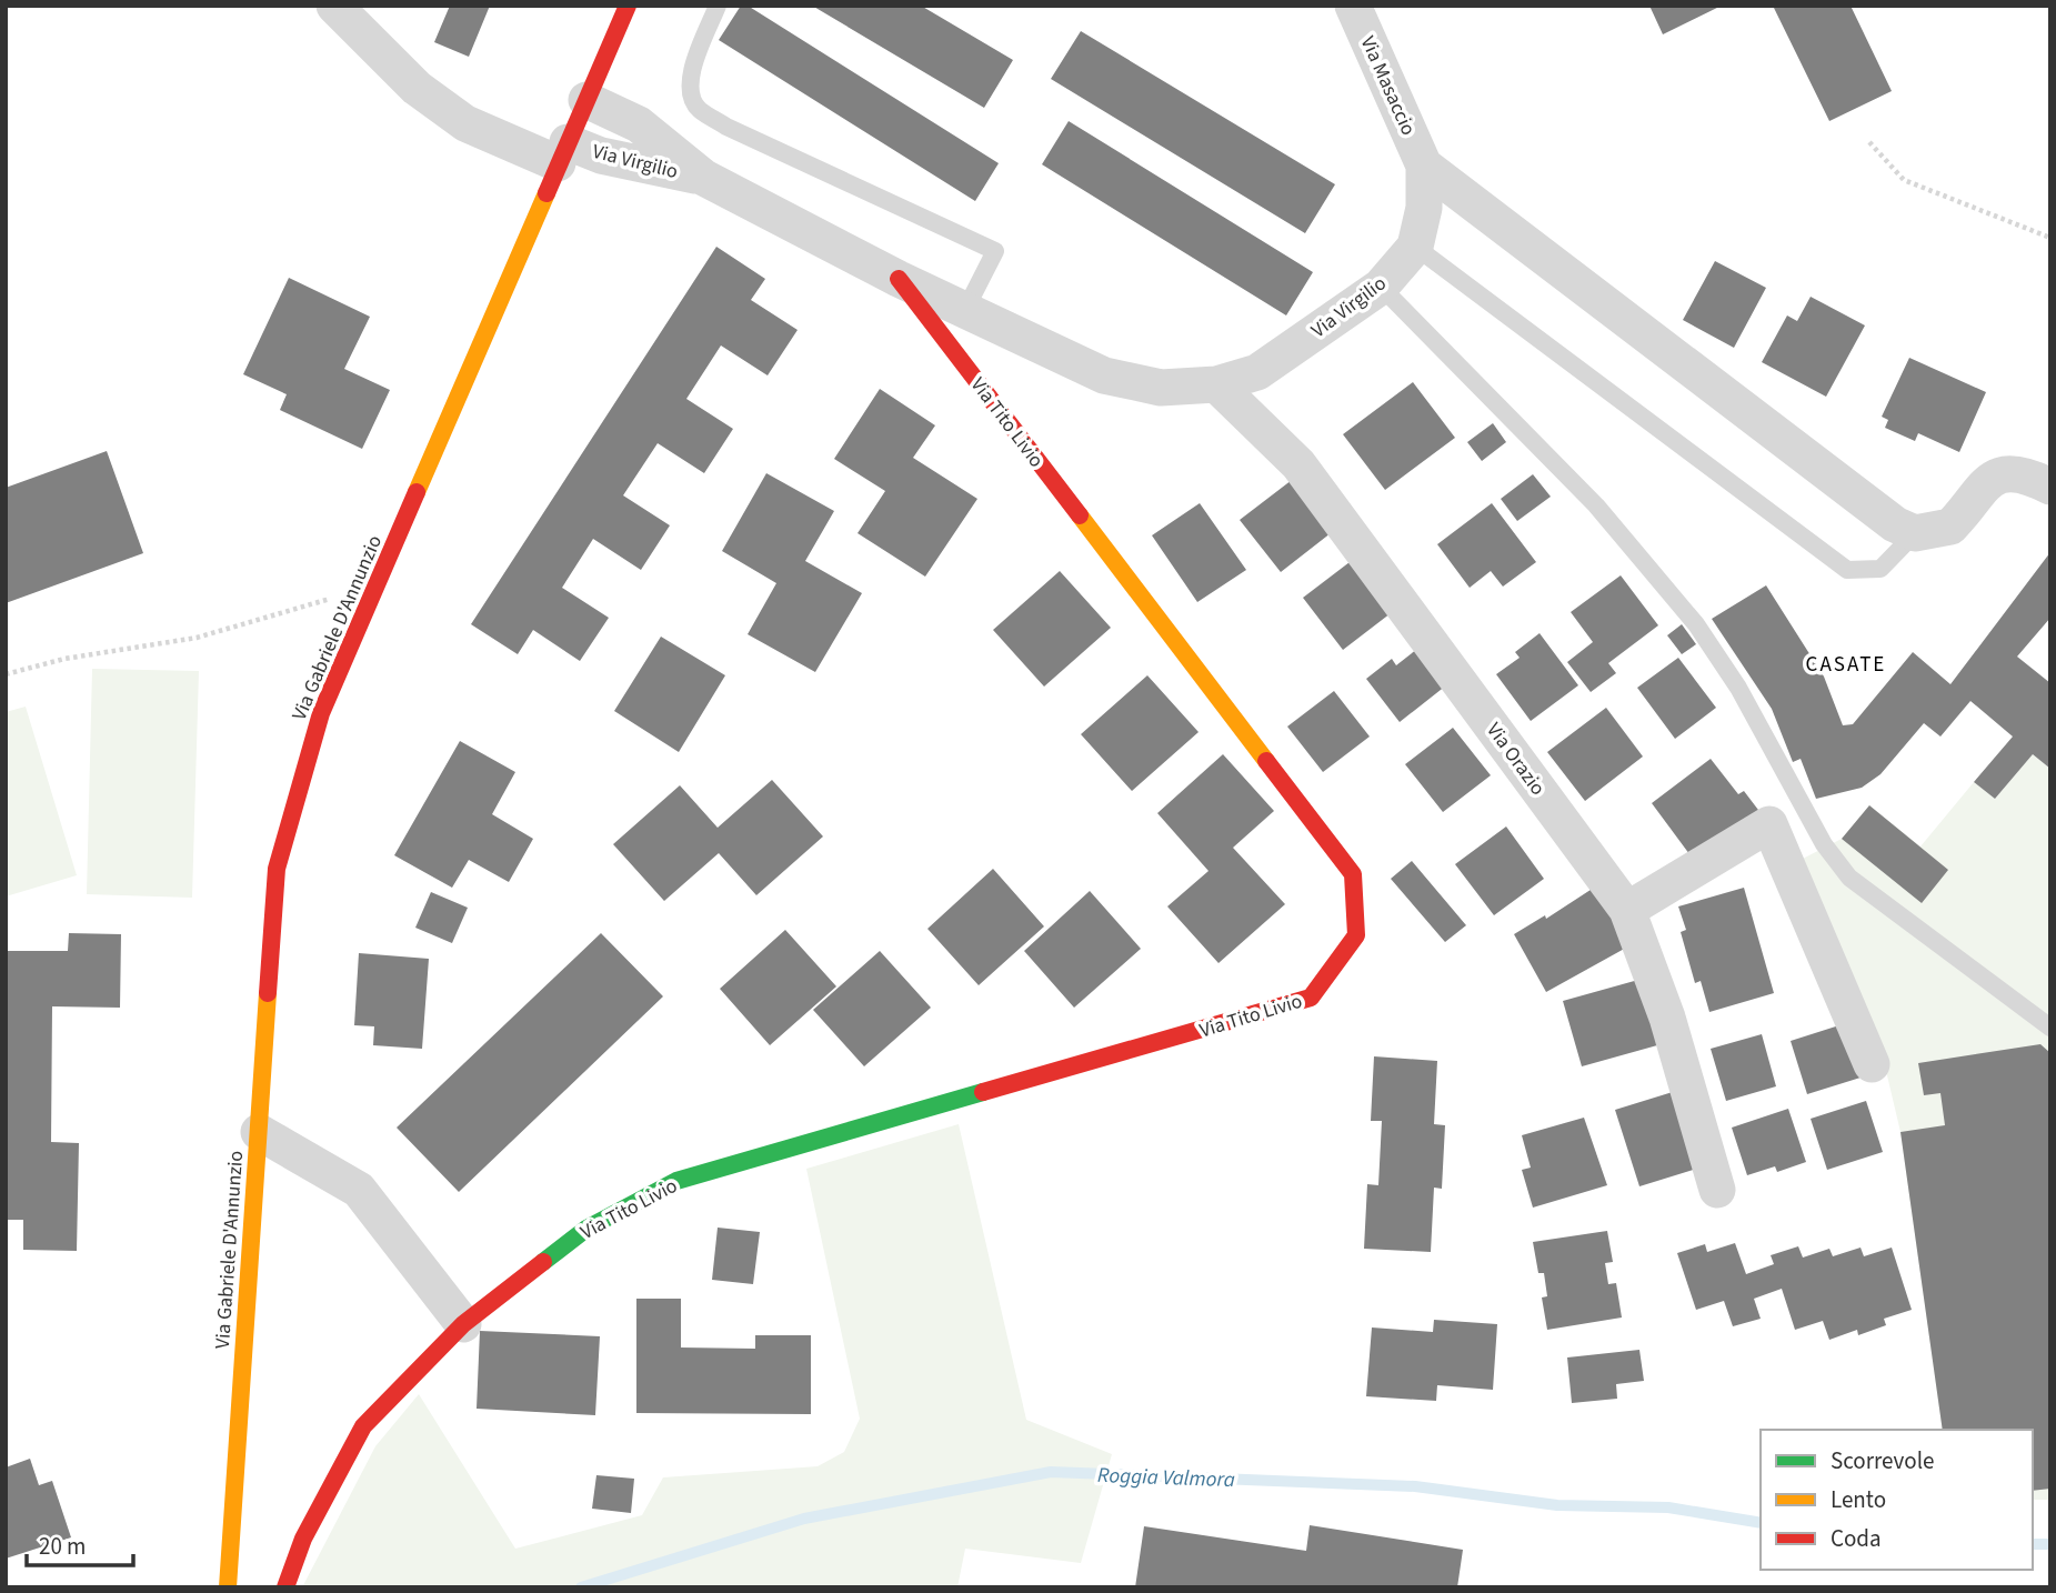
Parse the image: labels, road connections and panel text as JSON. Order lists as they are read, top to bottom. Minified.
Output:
{"streets":{"street":["Via Masaccio","Via Virgilio","Via Tito Livio","Via Gabriele D'Annunzio","Via Orazio"]},"crossings":[["Via Masaccio","Via Virgilio"],["Via Virgilio","Via Tito Livio"],["Via Virgilio","Via Gabriele D'Annunzio"],["Via Virgilio","Via Orazio"]],"districts":["CASATE"],"water":["Roggia Valmora"],"legend":["Scorrevole","Lento","Coda"],"scale_bar":"20 m"}
